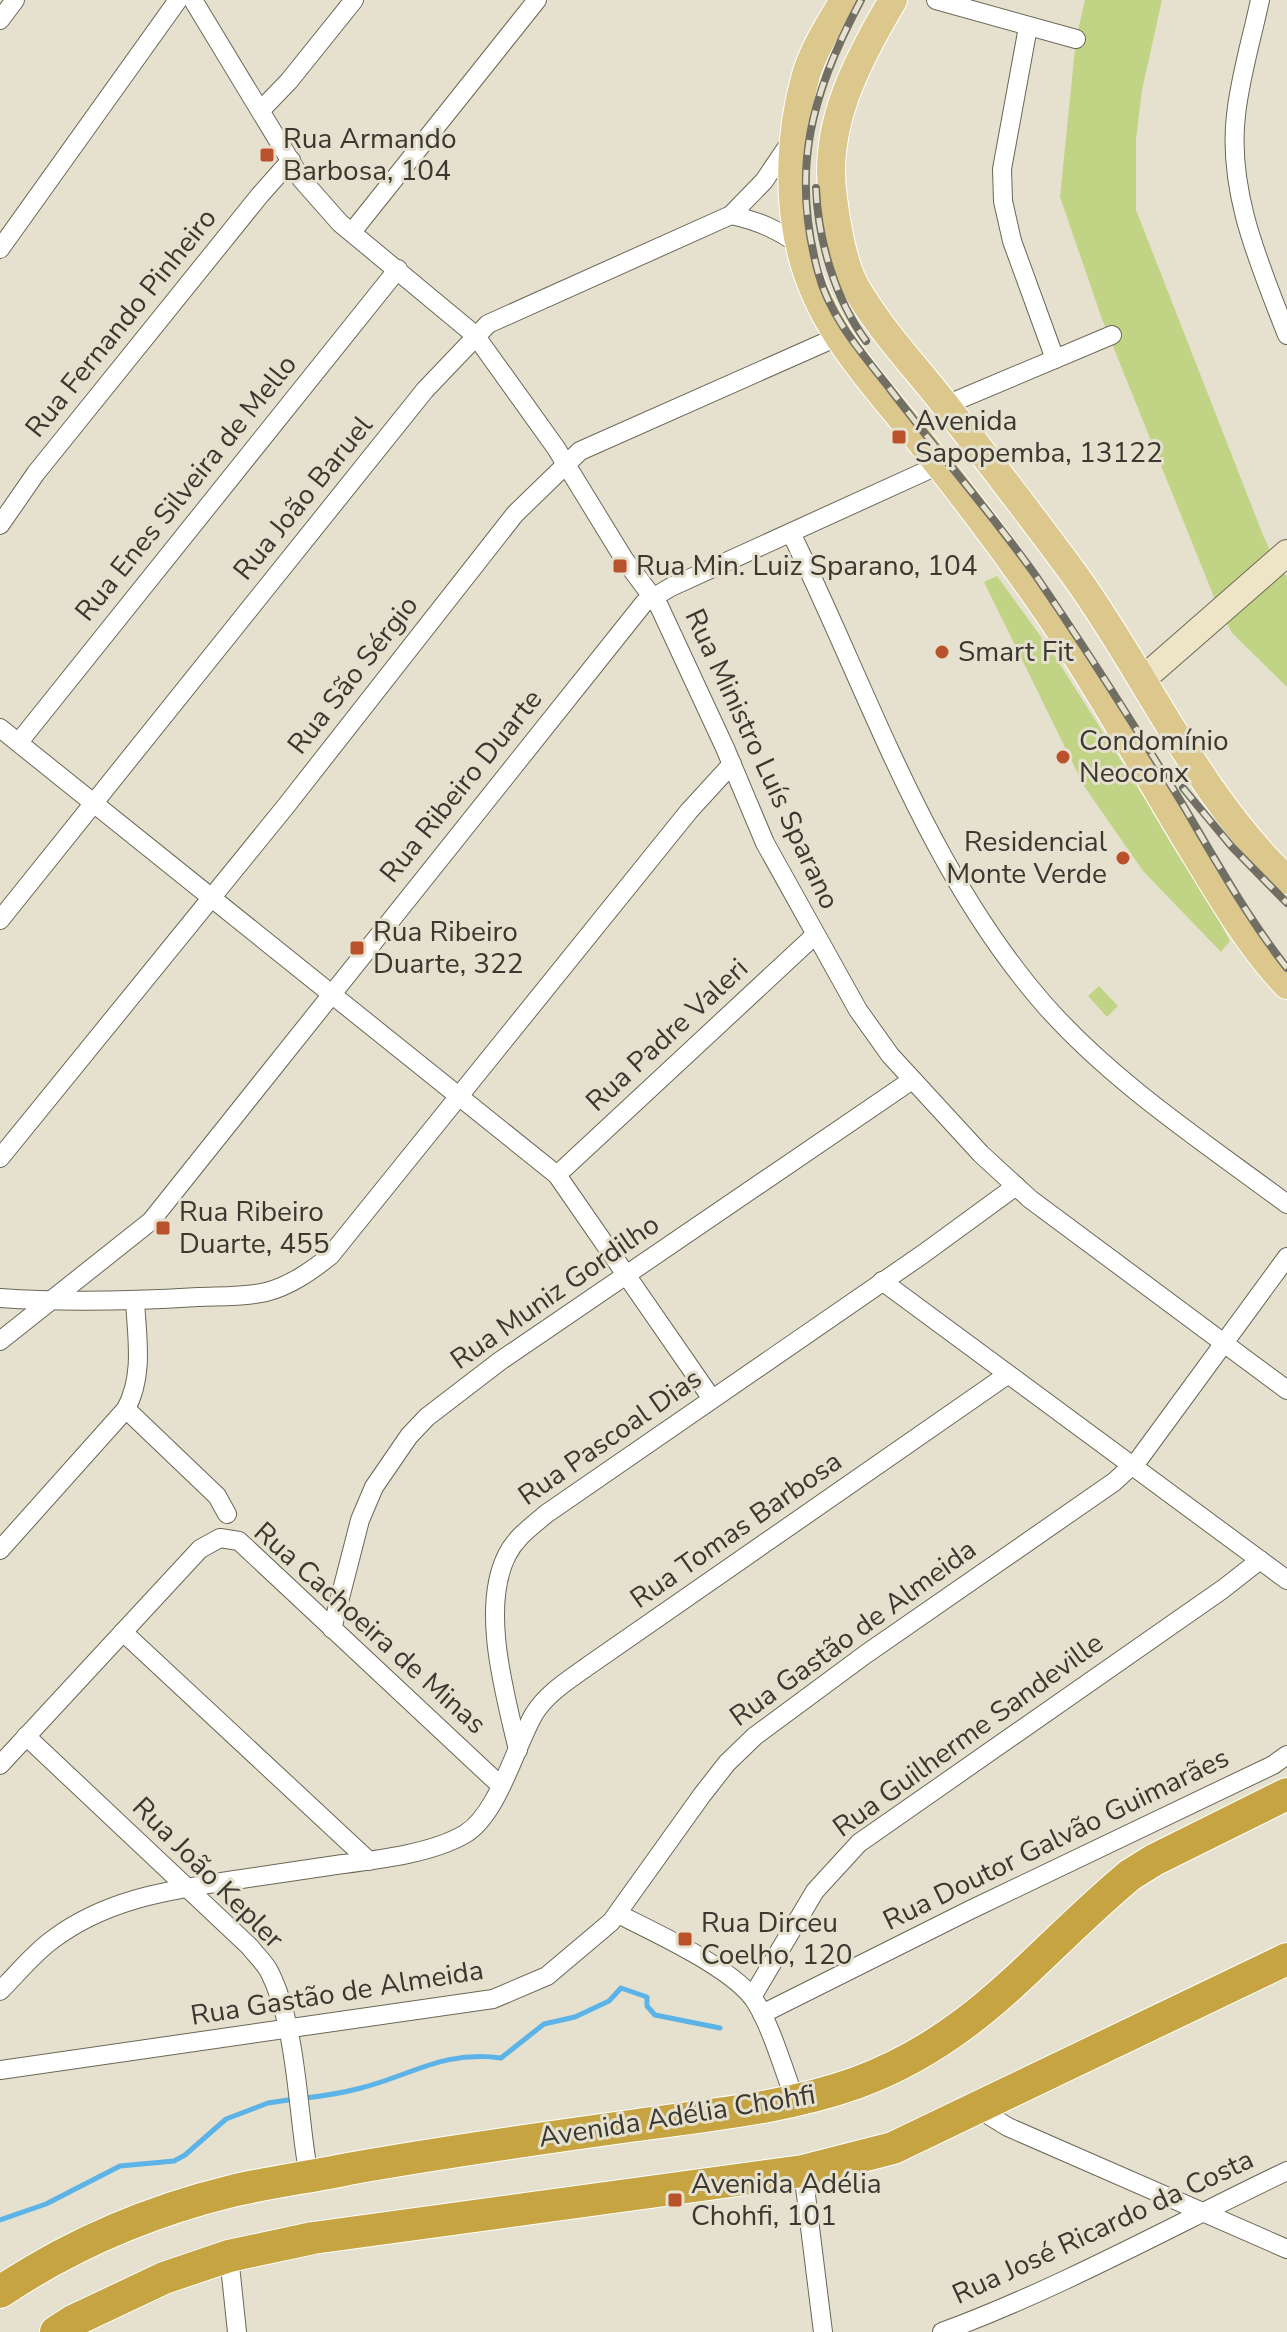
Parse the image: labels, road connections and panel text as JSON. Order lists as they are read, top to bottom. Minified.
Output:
{"streets":{"highway":["Avenida Adélia Chohfi"],"street":["Rua Fernando Pinheiro","Rua Enes Silveira de Mello","Rua João Baruel","Rua São Sérgio","Rua Ministro Luís Sparano","Rua Ribeiro Duarte","Rua Padre Valeri","Rua Muniz Gordilho","Rua Pascoal Dias","Rua Tomas Barbosa","Rua Cachoeira de Minas","Rua Gastão de Almeida","Rua Guilherme Sandeville","Rua Doutor Galvão Guimarães","Rua João Kepler","Rua José Ricardo da Costa"]},"crossings":[["Rua Fernando Pinheiro","Rua Ministro Luís Sparano"],["Rua Enes Silveira de Mello","Rua Ministro Luís Sparano"],["Rua João Baruel","Rua Ministro Luís Sparano"],["Rua São Sérgio","Rua Ministro Luís Sparano"],["Rua Ministro Luís Sparano","Rua Ribeiro Duarte"],["Rua Ministro Luís Sparano","Rua Padre Valeri"],["Rua Ministro Luís Sparano","Rua Muniz Gordilho"],["Rua Ministro Luís Sparano","Rua Pascoal Dias"],["Rua Ministro Luís Sparano","Rua Gastão de Almeida"],["Rua Muniz Gordilho","Rua Cachoeira de Minas"],["Rua Pascoal Dias","Rua Tomas Barbosa"],["Rua Cachoeira de Minas","Rua João Kepler"],["Rua Gastão de Almeida","Rua João Kepler"],["Rua João Kepler","Avenida Adélia Chohfi"]],"places":{"transit":["Rua Armando Barbosa, 104","Avenida Sapopemba, 13122","Rua Min. Luiz Sparano, 104","Rua Ribeiro Duarte, 322","Rua Ribeiro Duarte, 455","Rua Dirceu Coelho, 120","Avenida Adélia Chohfi, 101"],"other":["Smart Fit","Condomínio Neoconx","Residencial Monte Verde"]}}
